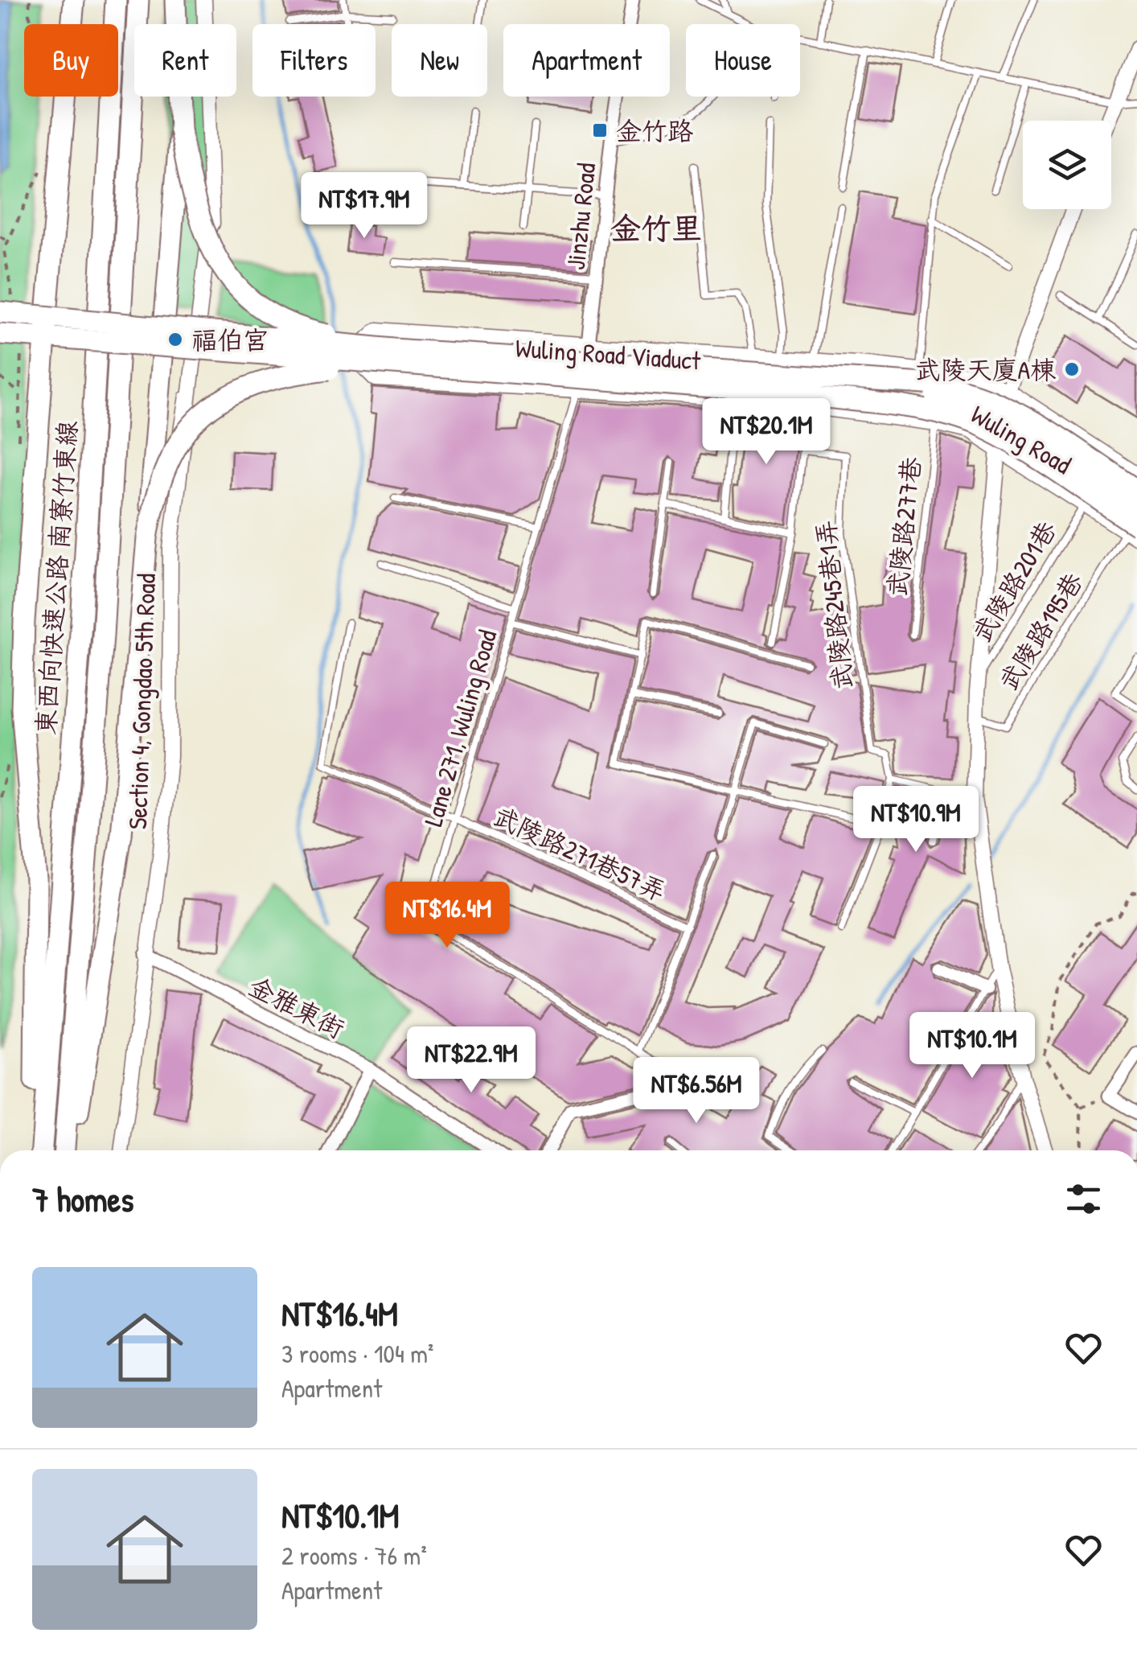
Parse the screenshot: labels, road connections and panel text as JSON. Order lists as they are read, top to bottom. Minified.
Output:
{"streets":{"highway":["Wuling Road Viaduct","東西向快速公路 南寮竹東線"],"street":["Jinzhu Road","Wuling Road","Section 4, Gongdao 5th Road","金雅東街"],"lane":["武陵路277巷","武陵路201巷","武陵路245巷1弄","武陵路195巷","Lane 271, Wuling Road","武陵路271巷57弄"]},"crossings":[["Jinzhu Road","Wuling Road"],["Jinzhu Road","Lane 271, Wuling Road"],["Wuling Road Viaduct","Wuling Road"],["Wuling Road Viaduct","武陵路195巷"],["Wuling Road","武陵路277巷"],["Wuling Road","武陵路201巷"],["Wuling Road","武陵路195巷"],["Wuling Road","Lane 271, Wuling Road"],["Section 4, Gongdao 5th Road","金雅東街"],["Lane 271, Wuling Road","武陵路271巷57弄"]],"districts":["金竹里"],"places":{"transit":["金竹路"],"other":["福伯宮","武陵天廈A棟"]},"page":{"chip":["Buy","Rent","Filters","New","Apartment","House"],"price":["NT$17.9M","NT$20.1M","NT$10.9M","NT$16.4M","NT$10.1M","NT$22.9M","NT$6.56M"],"heading":"7 homes","list":[{"name":"NT$16.4M","note":"3 rooms · 104 m² · Apartment"},{"name":"NT$10.1M","note":"2 rooms · 76 m² · Apartment"}]}}
